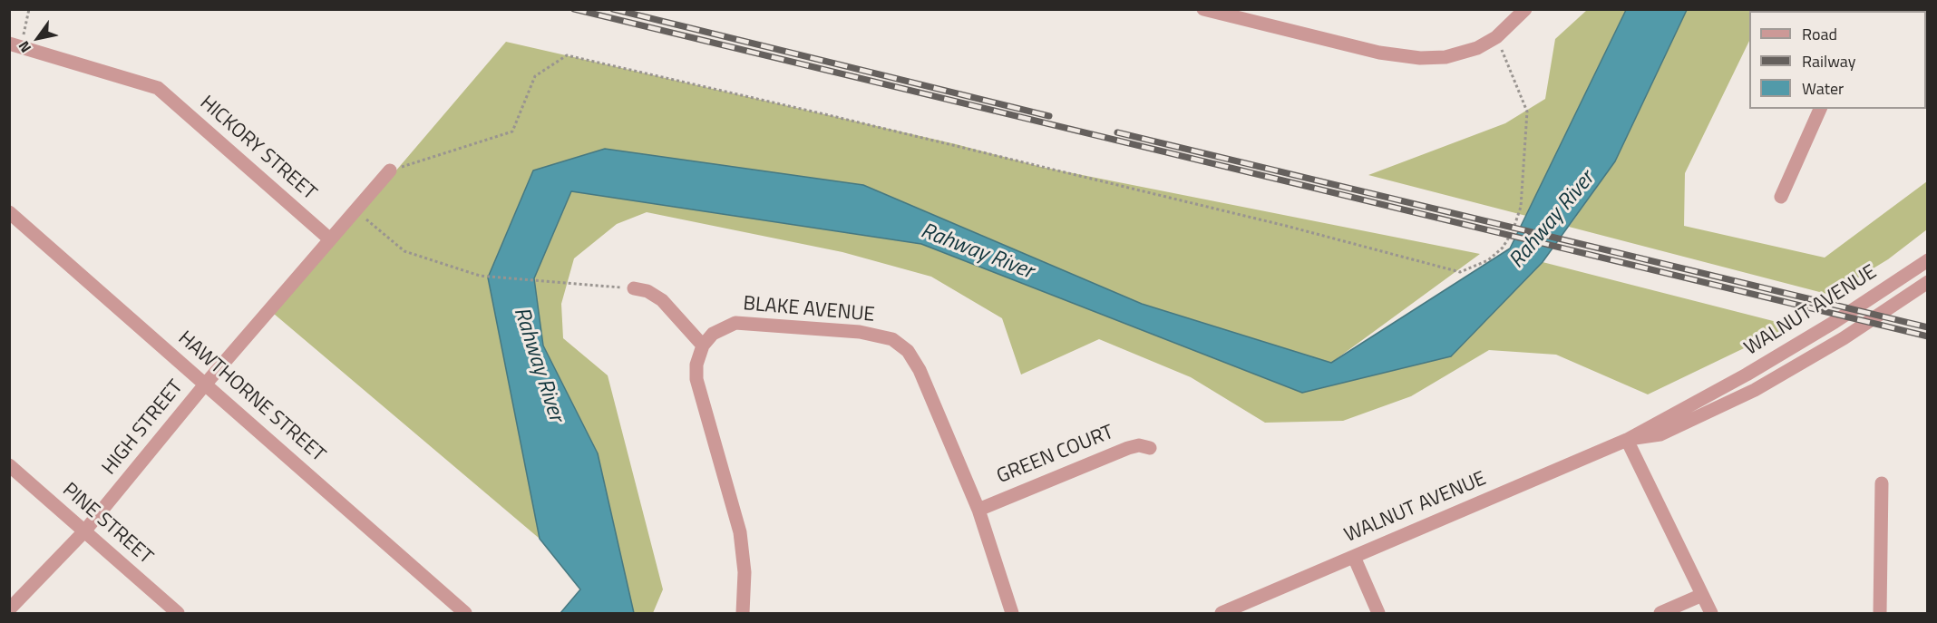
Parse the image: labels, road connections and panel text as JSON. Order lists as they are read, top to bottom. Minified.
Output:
{"streets":{"street":["HICKORY STREET","BLAKE AVENUE","WALNUT AVENUE","HAWTHORNE STREET","HIGH STREET","GREEN COURT","PINE STREET"]},"crossings":[["HICKORY STREET","HIGH STREET"],["BLAKE AVENUE","GREEN COURT"],["HAWTHORNE STREET","HIGH STREET"],["HIGH STREET","PINE STREET"]],"water":["Rahway River"],"legend":["Road","Railway","Water"],"north":"bottom left"}
